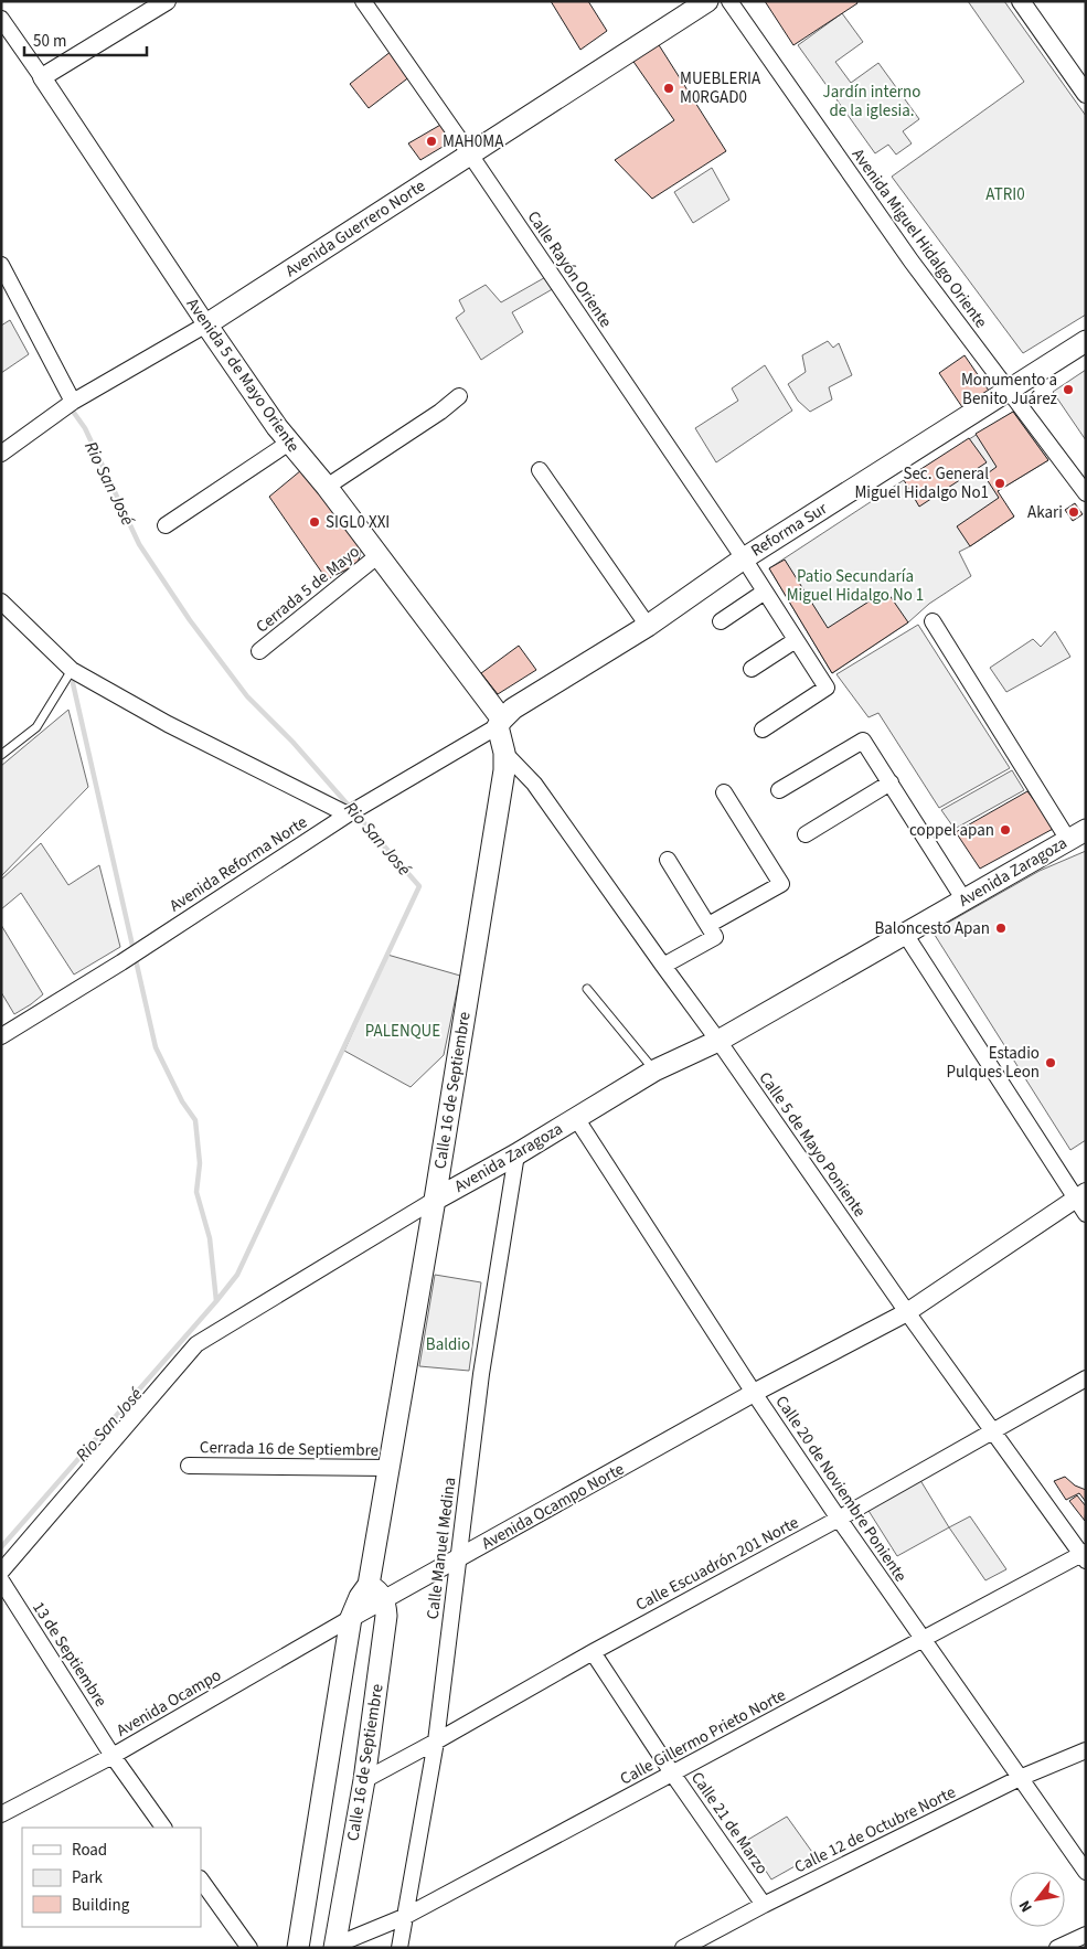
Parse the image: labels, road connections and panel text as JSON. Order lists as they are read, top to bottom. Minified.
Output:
{"streets":{"main road":["Avenida Guerrero Norte","Avenida 5 de Mayo Oriente","Reforma Sur","Avenida Zaragoza","Calle 16 de Septiembre"],"street":["Avenida Miguel Hidalgo Oriente","Calle Rayón Oriente","Cerrada 5 de Mayo","Avenida Reforma Norte","Calle 5 de Mayo Poniente","Cerrada 16 de Septiembre","Calle 20 de Noviembre Poniente","Avenida Ocampo Norte","Calle Manuel Medina","Calle Escuadrón 201 Norte","13 de Septiembre","Avenida Ocampo","Calle Gillermo Prieto Norte","Calle 21 de Marzo","Calle 12 de Octubre Norte"]},"crossings":[["Avenida Guerrero Norte","Calle Rayón Oriente"],["Avenida Guerrero Norte","Avenida 5 de Mayo Oriente"],["Avenida Miguel Hidalgo Oriente","Reforma Sur"],["Calle Rayón Oriente","Reforma Sur"],["Avenida 5 de Mayo Oriente","Reforma Sur"],["Avenida 5 de Mayo Oriente","Cerrada 5 de Mayo"],["Avenida 5 de Mayo Oriente","Avenida Reforma Norte"],["Avenida 5 de Mayo Oriente","Calle 16 de Septiembre"],["Reforma Sur","Avenida Reforma Norte"],["Reforma Sur","Calle 16 de Septiembre"],["Avenida Reforma Norte","Calle 16 de Septiembre"],["Avenida Zaragoza","Calle 16 de Septiembre"],["Avenida Zaragoza","Calle 5 de Mayo Poniente"],["Avenida Zaragoza","Calle 20 de Noviembre Poniente"],["Avenida Zaragoza","Calle Manuel Medina"],["Calle 16 de Septiembre","Calle 5 de Mayo Poniente"],["Calle 16 de Septiembre","Cerrada 16 de Septiembre"],["Calle 16 de Septiembre","Avenida Ocampo Norte"],["Calle 16 de Septiembre","Calle Escuadrón 201 Norte"],["Calle 16 de Septiembre","Avenida Ocampo"],["Calle 16 de Septiembre","Calle Gillermo Prieto Norte"],["Calle 5 de Mayo Poniente","Calle Escuadrón 201 Norte"],["Calle 5 de Mayo Poniente","Calle Gillermo Prieto Norte"],["Calle 20 de Noviembre Poniente","Avenida Ocampo Norte"],["Calle 20 de Noviembre Poniente","Calle Escuadrón 201 Norte"],["Calle 20 de Noviembre Poniente","Calle Gillermo Prieto Norte"],["Calle 20 de Noviembre Poniente","Calle 12 de Octubre Norte"],["Avenida Ocampo Norte","Calle Manuel Medina"],["Avenida Ocampo Norte","Avenida Ocampo"],["Calle Manuel Medina","Calle Escuadrón 201 Norte"],["Calle Manuel Medina","Calle Gillermo Prieto Norte"],["Calle Escuadrón 201 Norte","Calle 21 de Marzo"],["13 de Septiembre","Avenida Ocampo"],["Calle Gillermo Prieto Norte","Calle 21 de Marzo"],["Calle 21 de Marzo","Calle 12 de Octubre Norte"]],"water":["Rio San José"],"parks":["Jardín interno de la iglesia.","ATRI0","Patio Secundaría Miguel Hidalgo No 1","PALENQUE","Baldio"],"places":["MUEBLERIA M0RGAD0","MAH0MA","Monumento a Benito Juárez","Sec. General Miguel Hidalgo No1","Akari","SIGL0 XXI","coppel apan","Baloncesto Apan","Estadio Pulques Leon"],"legend":["Road","Park","Building"],"scale_bar":"50 m","north":"bottom left"}
